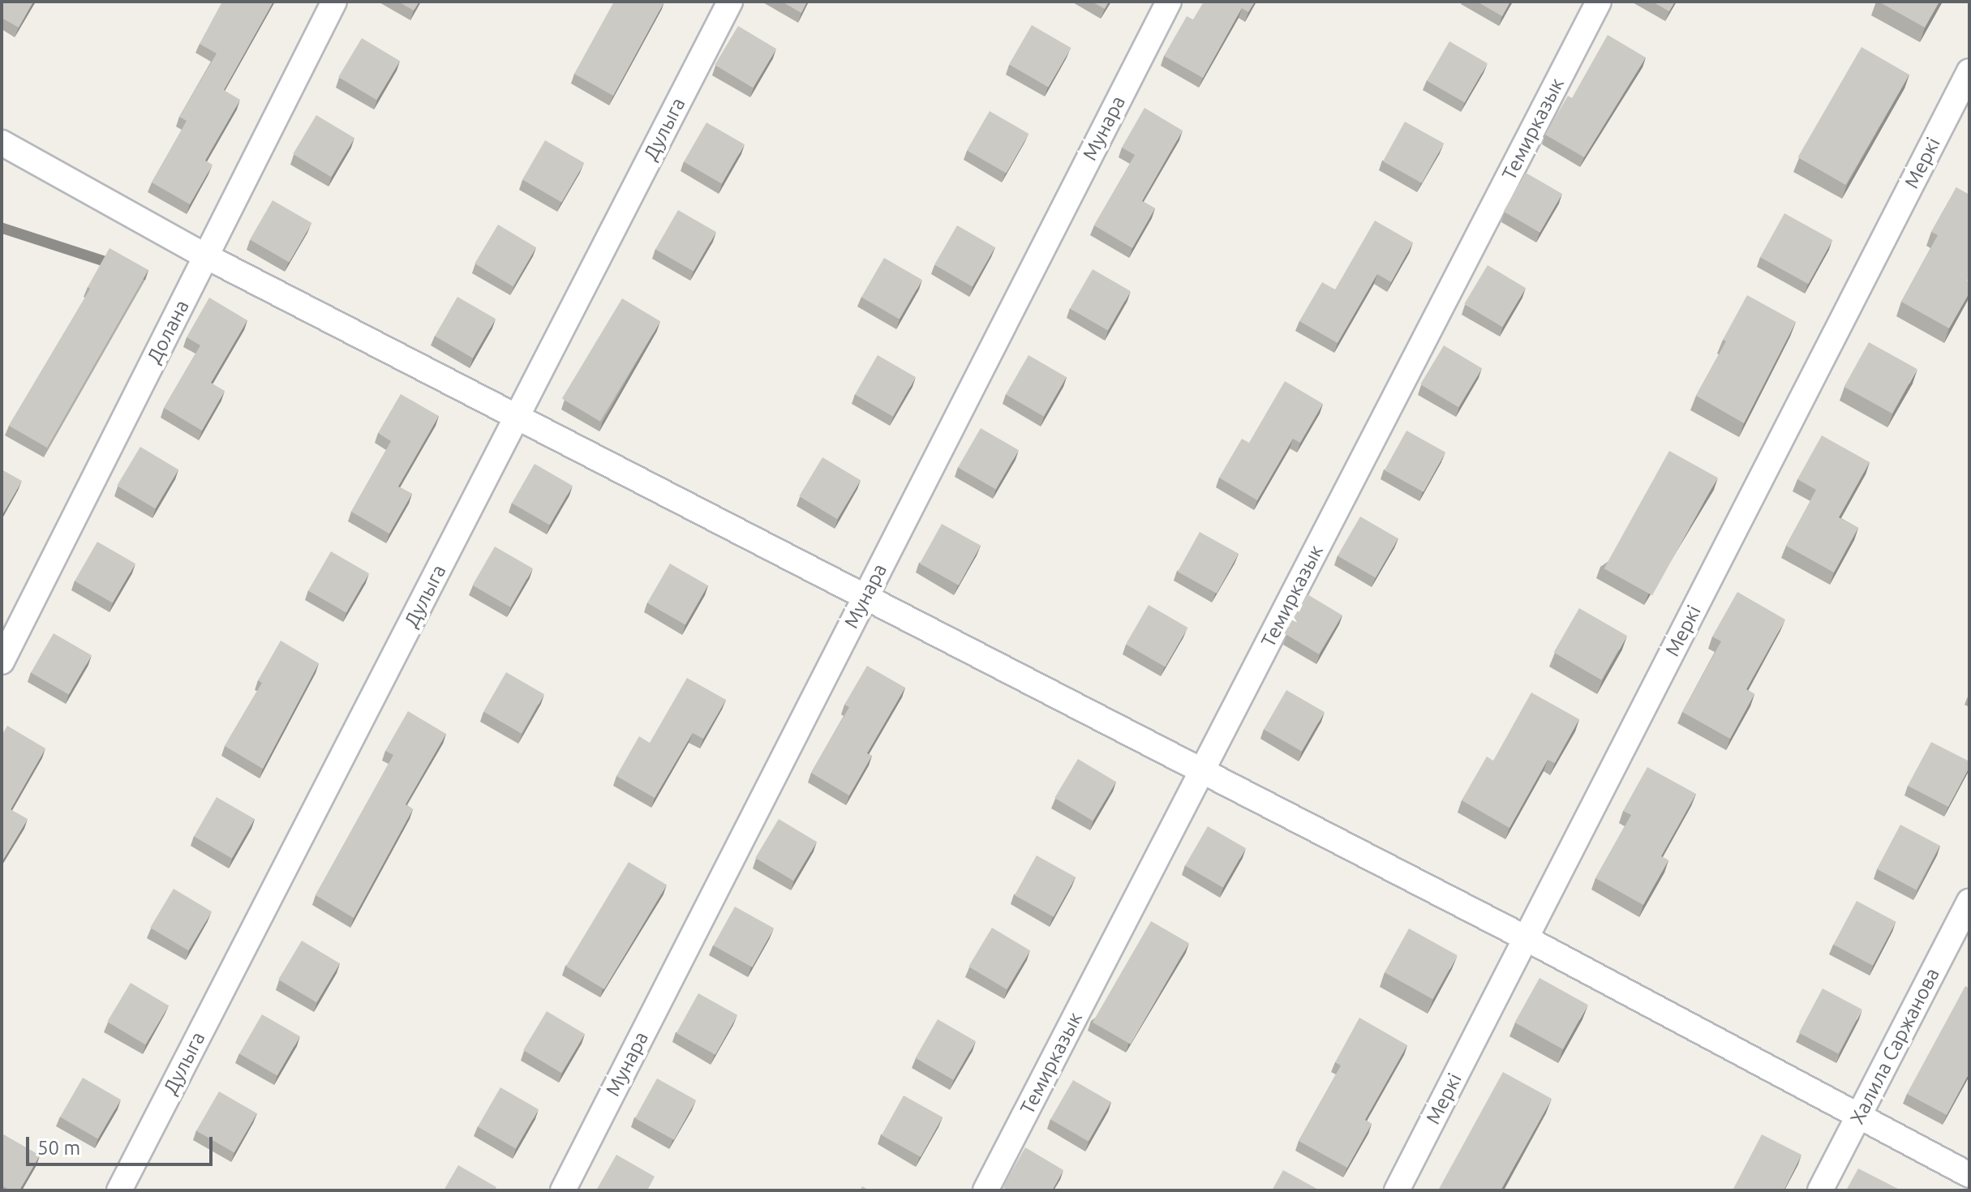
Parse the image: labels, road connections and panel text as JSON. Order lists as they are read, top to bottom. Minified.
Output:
{"streets":{"street":["Мунара","Дулыга","Темирказык","Меркі","Долана","Халила Саржанова"]},"scale_bar":"50 m"}
